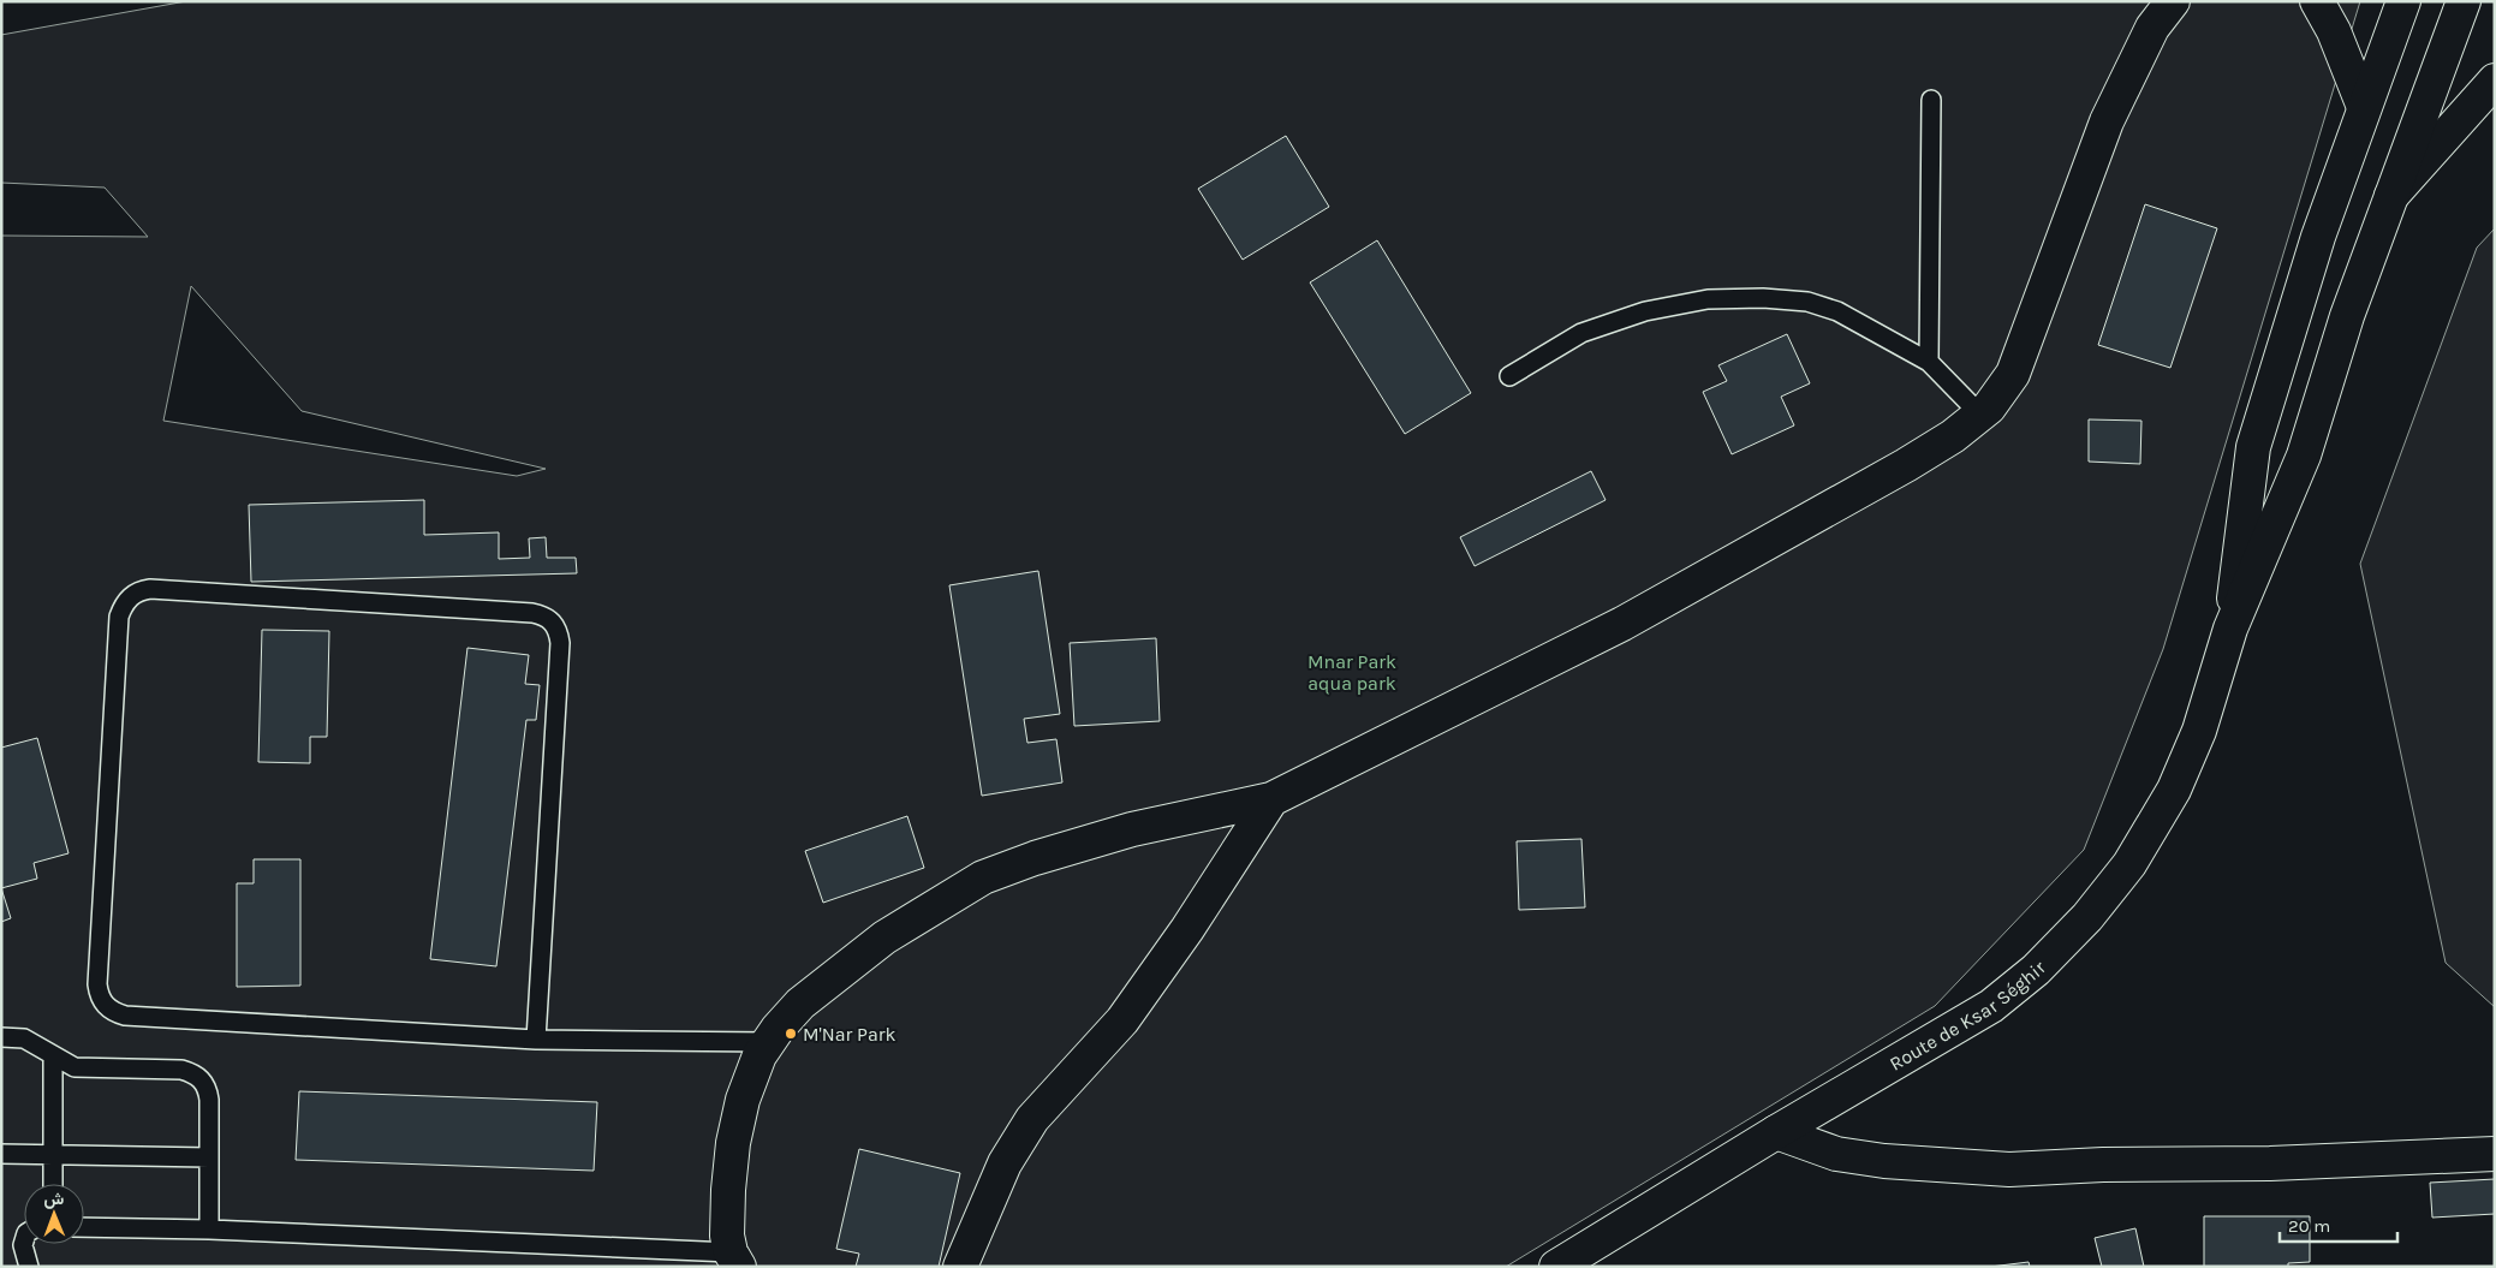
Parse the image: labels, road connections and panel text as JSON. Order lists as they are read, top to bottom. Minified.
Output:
{"streets":{"street":["Route de Ksar Séghir"]},"parks":["Mnar Park aqua park"],"places":["M'Nar Park"],"scale_bar":"20 m","north":"top"}
